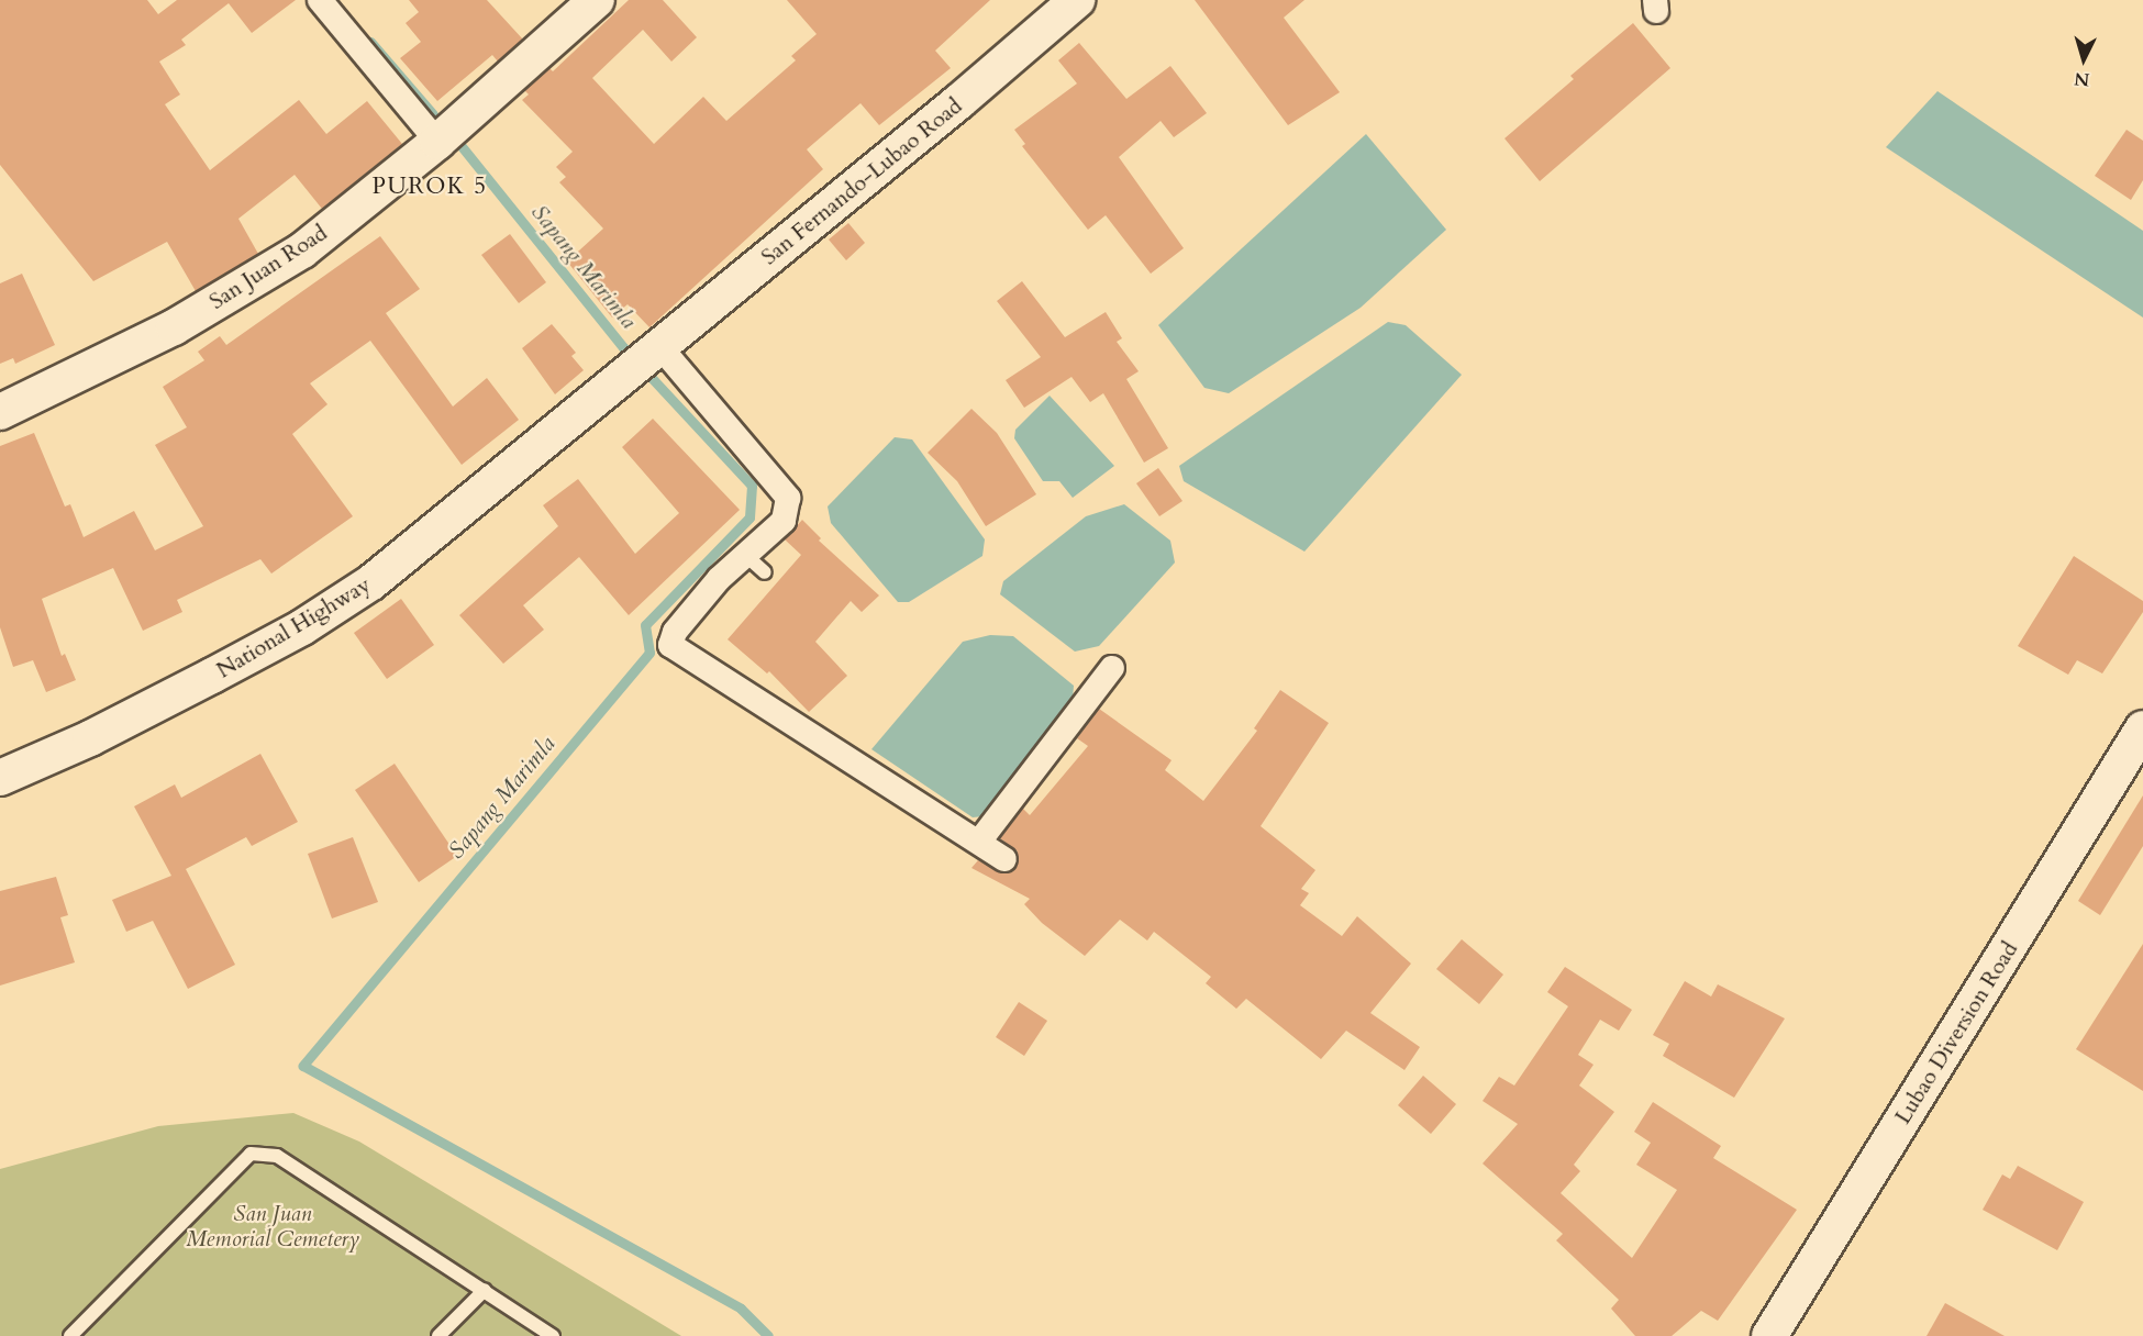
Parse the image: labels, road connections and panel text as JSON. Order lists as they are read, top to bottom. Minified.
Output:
{"streets":{"street":["San Fernando-Lubao Road","San Juan Road","National Highway","Lubao Diversion Road"]},"crossings":[["San Fernando-Lubao Road","National Highway"]],"districts":["PUROK 5"],"water":["Sapang Marimla"],"parks":["San Juan Memorial Cemetery"],"north":"bottom"}
